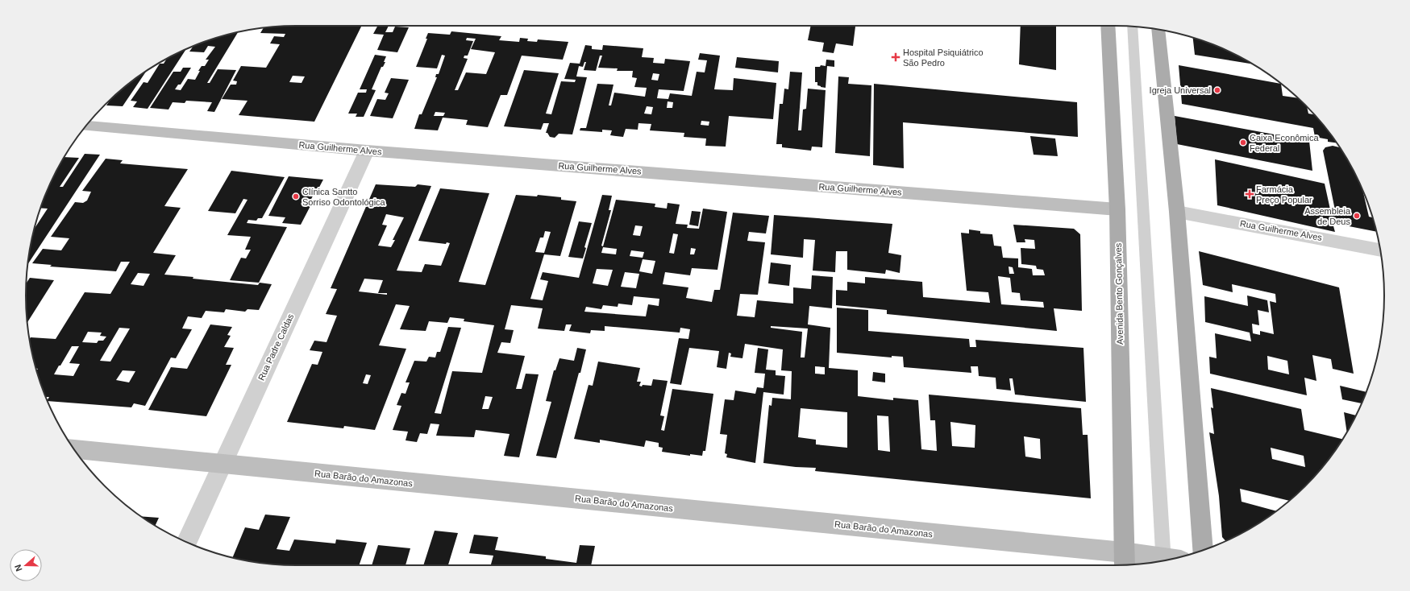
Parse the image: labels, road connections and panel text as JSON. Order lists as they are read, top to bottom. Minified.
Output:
{"streets":{"main road":["Rua Guilherme Alves","Avenida Bento Gonçalves","Rua Barão do Amazonas"],"street":["Rua Padre Caldas"]},"crossings":[["Rua Guilherme Alves","Avenida Bento Gonçalves"],["Rua Guilherme Alves","Rua Padre Caldas"],["Avenida Bento Gonçalves","Rua Barão do Amazonas"],["Rua Padre Caldas","Rua Barão do Amazonas"]],"places":{"health":["Hospital Psiquiátrico São Pedro","Farmácia Preço Popular"],"other":["Igreja Universal","Caixa Econômica Federal","Clínica Santto Sorriso Odontológica","Assembleia de Deus"]},"north":"left"}
